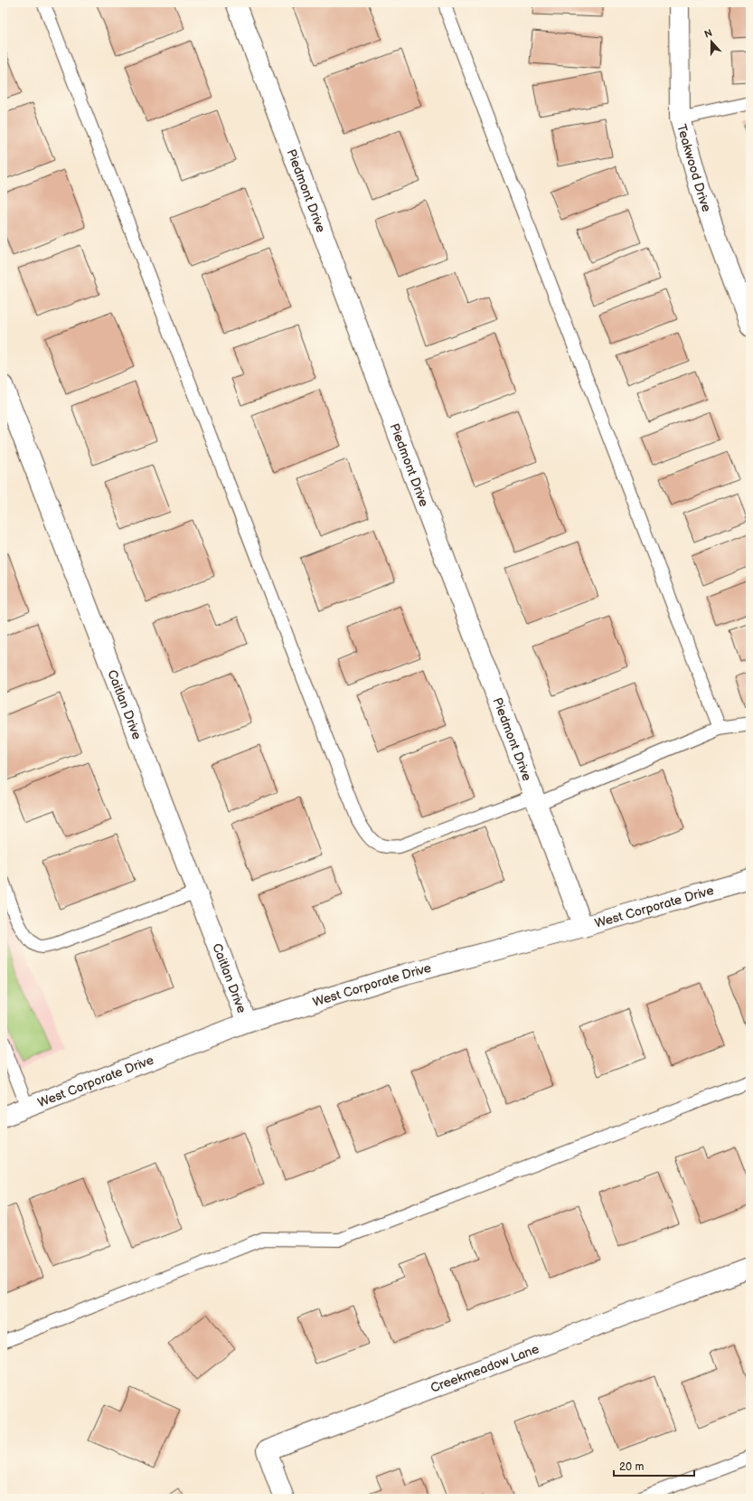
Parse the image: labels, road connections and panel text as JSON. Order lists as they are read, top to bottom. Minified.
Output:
{"streets":{"street":["Teakwood Drive","Piedmont Drive","Caitlan Drive","West Corporate Drive","Creekmeadow Lane"]},"crossings":[["Piedmont Drive","West Corporate Drive"],["Caitlan Drive","West Corporate Drive"]],"scale_bar":"20 m","north":"top"}
